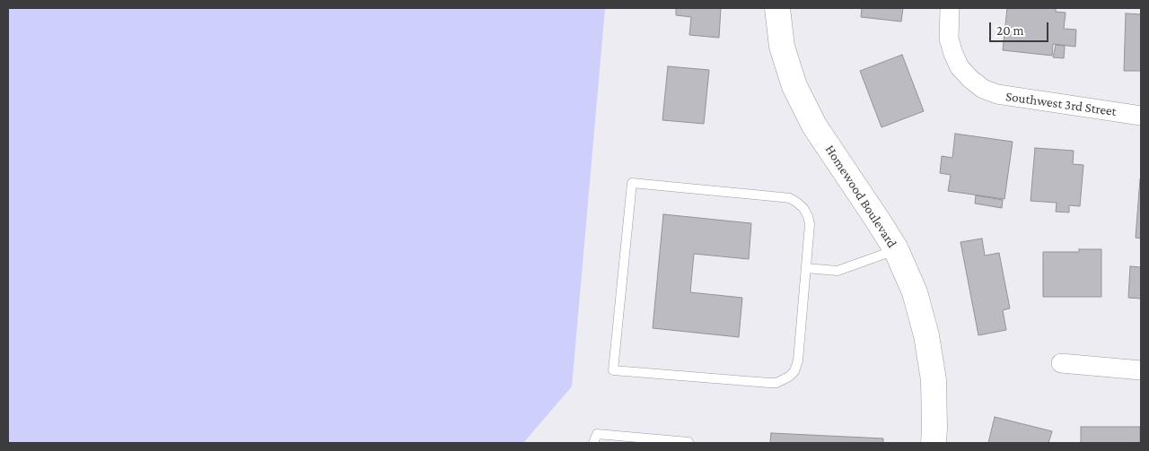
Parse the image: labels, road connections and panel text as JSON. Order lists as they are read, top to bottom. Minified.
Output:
{"streets":{"street":["Southwest 3rd Street","Homewood Boulevard"]},"scale_bar":"20 m"}
